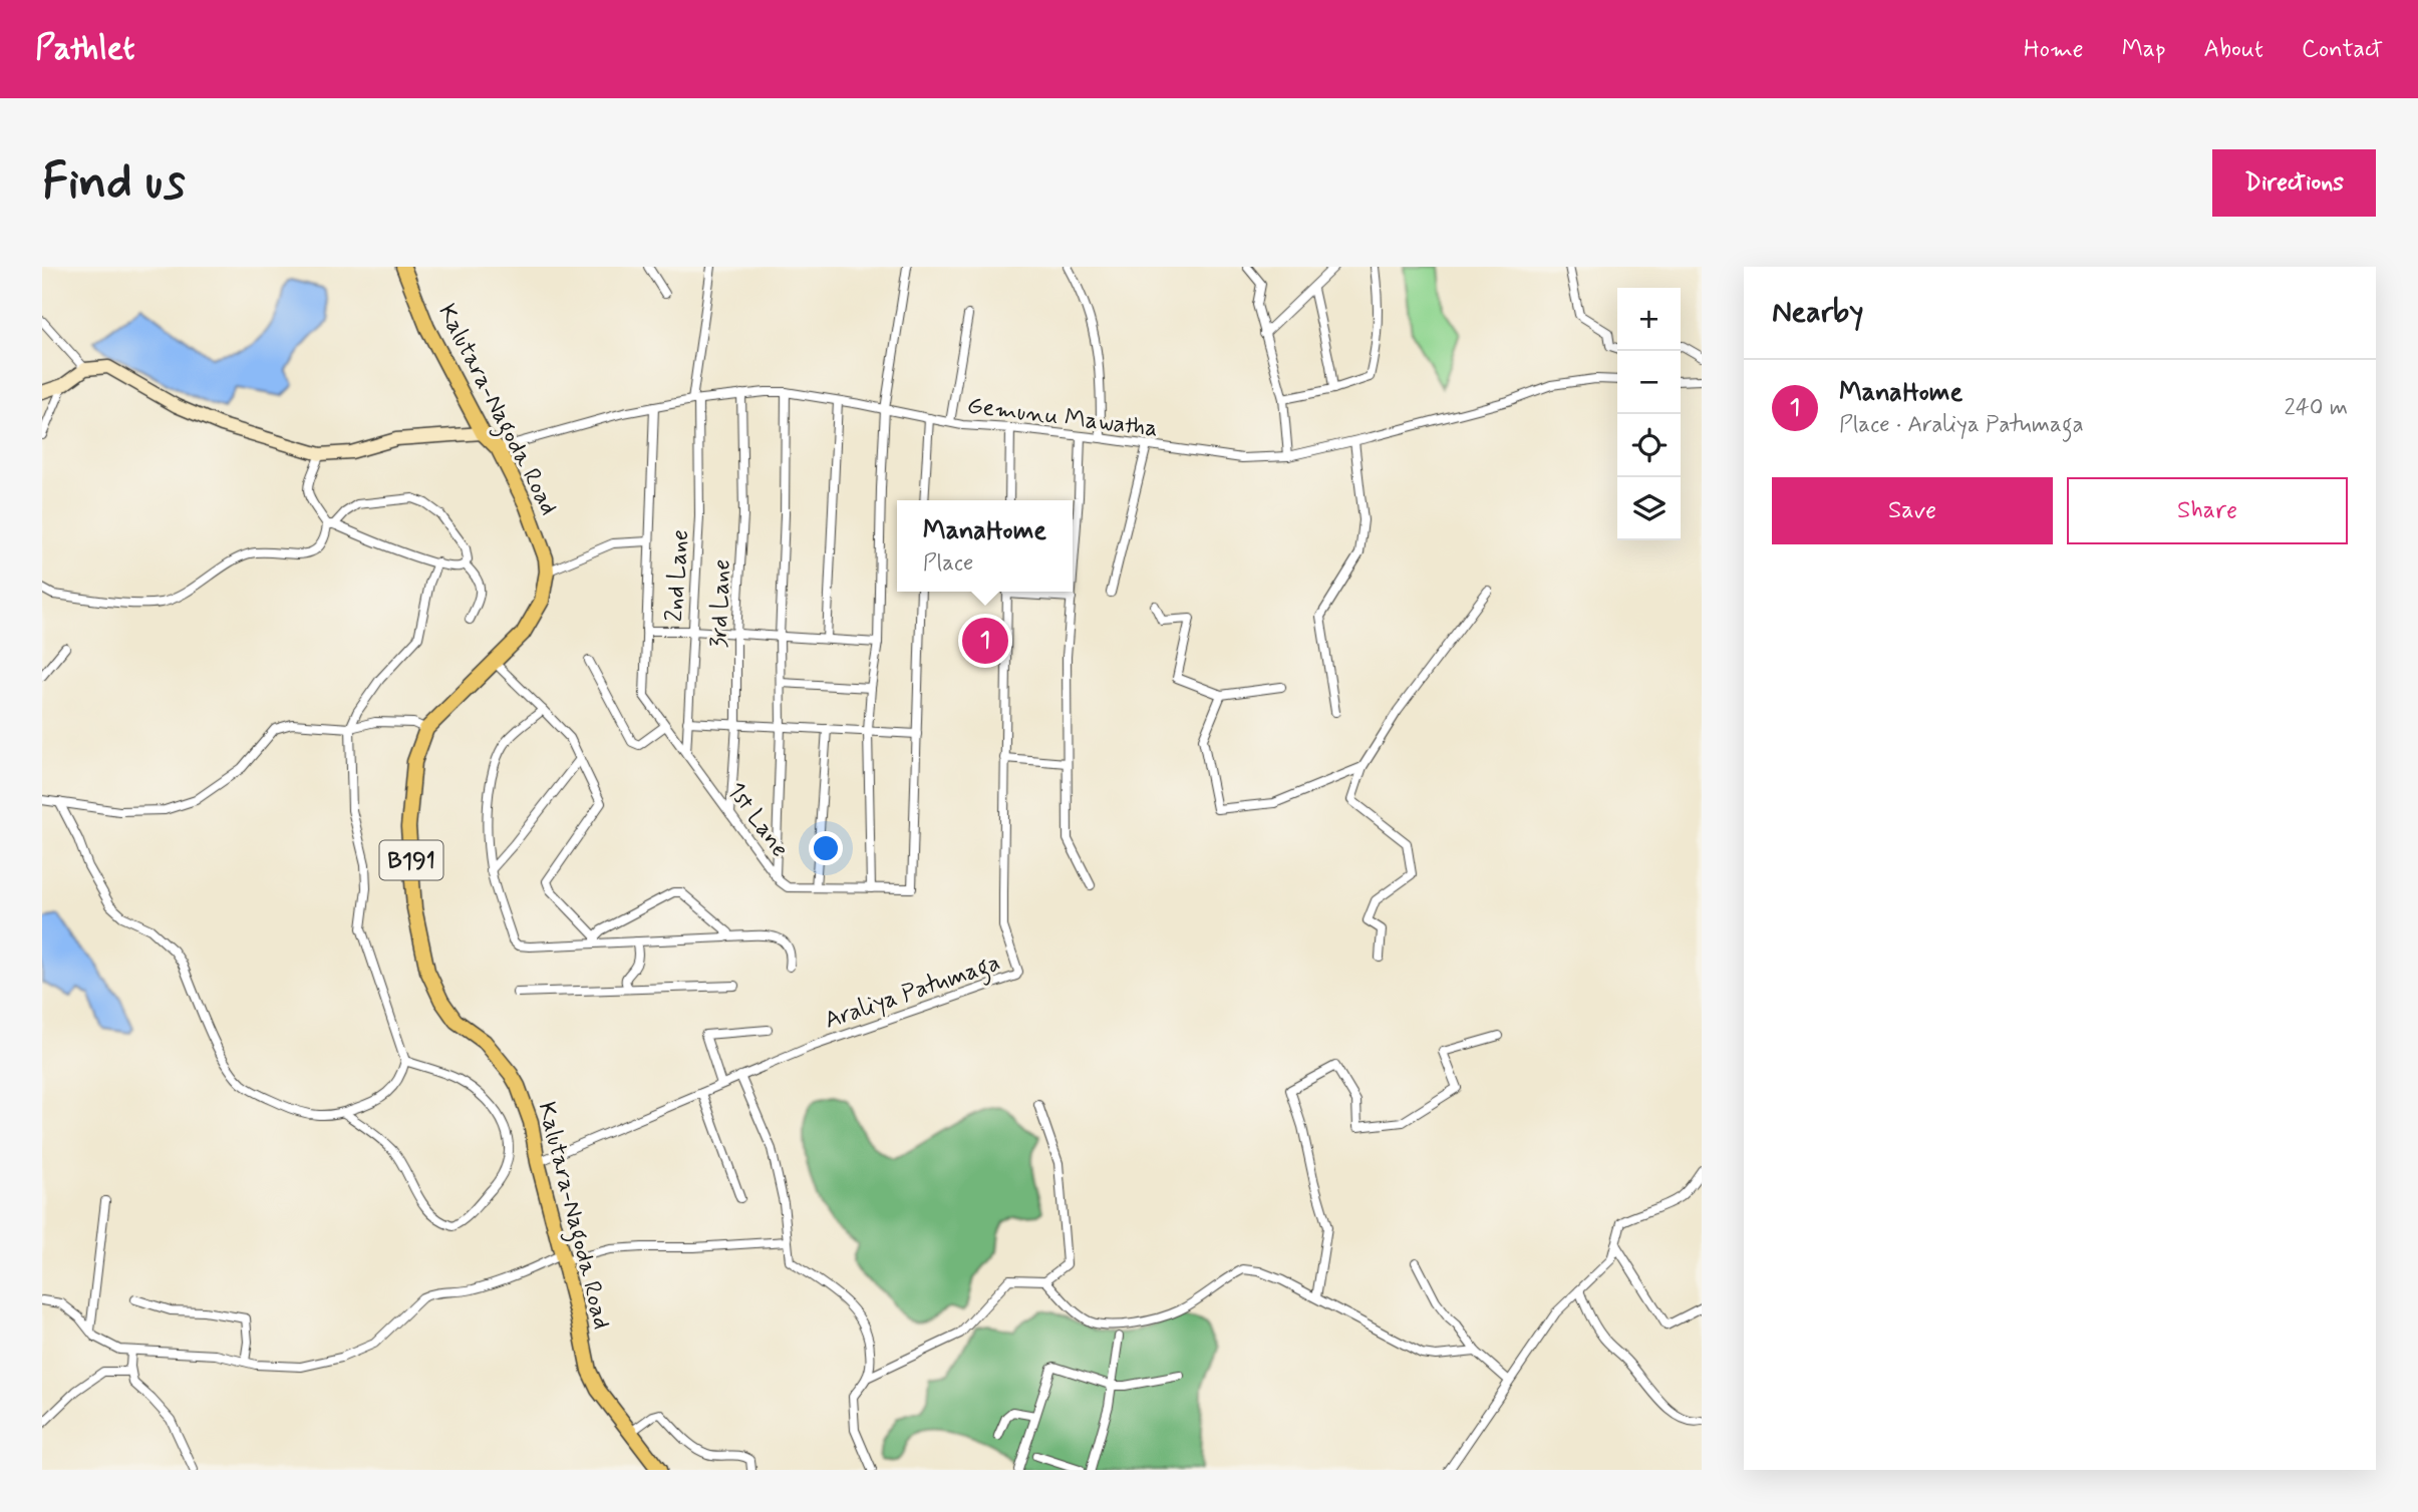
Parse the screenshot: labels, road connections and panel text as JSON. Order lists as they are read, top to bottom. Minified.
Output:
{"streets":{"main road":["Kalutara-Nagoda Road","B191"],"street":["Gemunu Mawatha","2nd Lane","3rd Lane","1st Lane","Araliya Patumaga"]},"crossings":[["Kalutara-Nagoda Road","Gemunu Mawatha"],["Kalutara-Nagoda Road","Araliya Patumaga"],["Gemunu Mawatha","2nd Lane"],["Gemunu Mawatha","3rd Lane"],["Gemunu Mawatha","1st Lane"],["2nd Lane","1st Lane"],["3rd Lane","1st Lane"]],"page":{"header":"Pathlet","nav":["Home","Map","About","Contact"],"buttons":["Directions",["Save","Share"]],"title":"Find us","heading":"Nearby","map_buttons":["+","−"],"list":[{"mark":"1","name":"ManaHome","note":"Place · Araliya Patumaga","value":"240 m"}],"popup":["ManaHome","Place"],"pins":"1"}}
